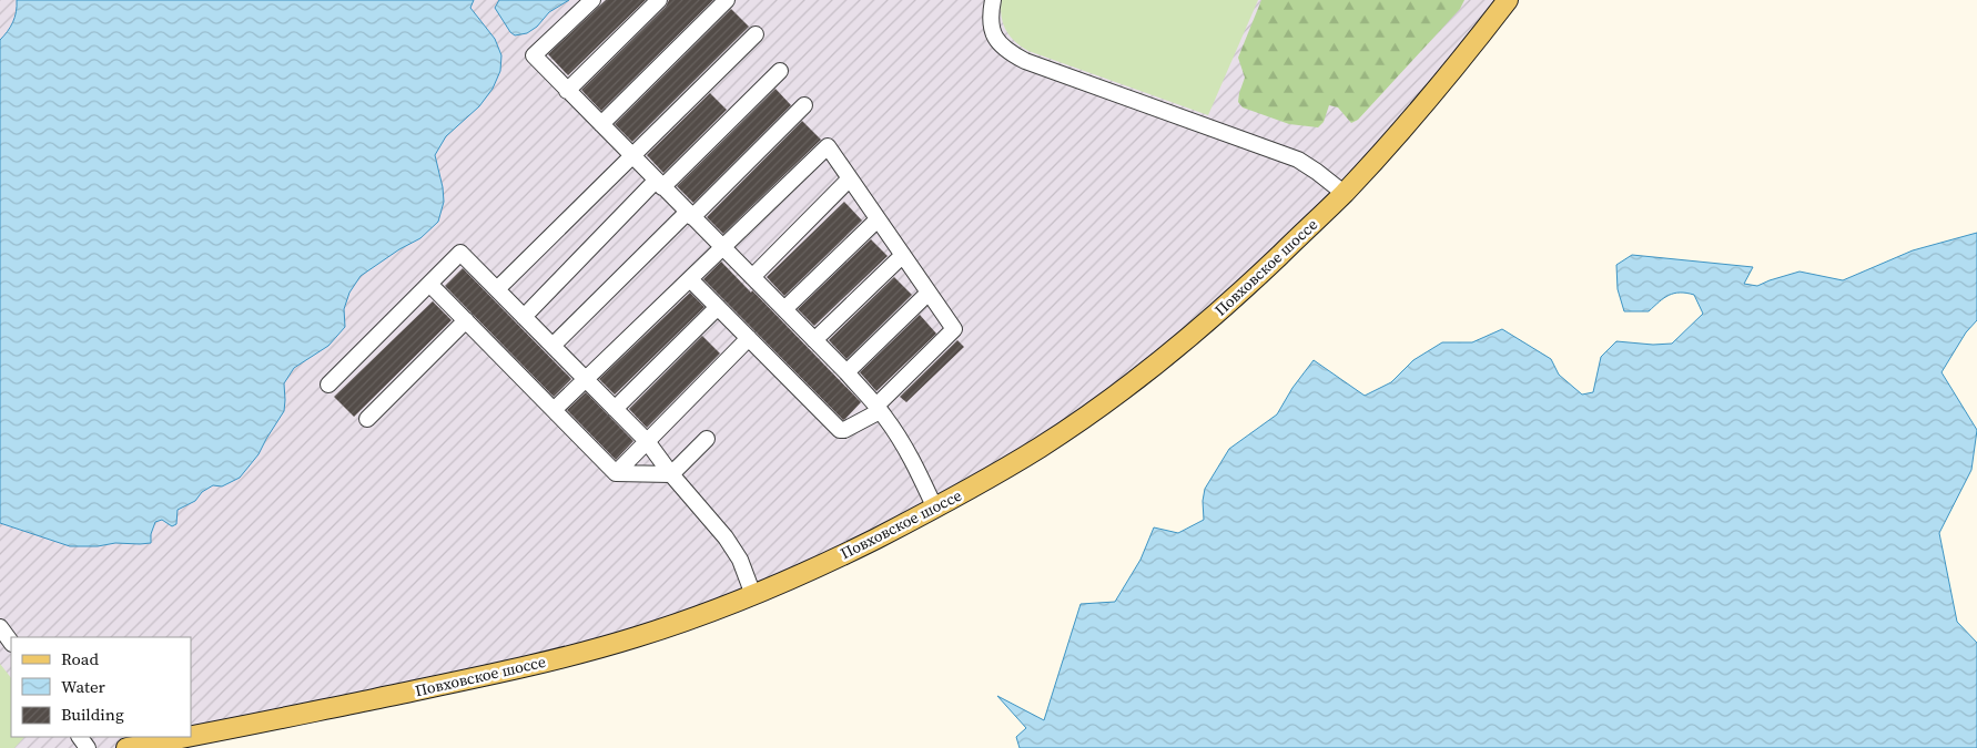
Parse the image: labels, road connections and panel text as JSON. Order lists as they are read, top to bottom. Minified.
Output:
{"streets":{"main road":["Повховское шоссе"]},"legend":["Road","Water","Building"]}
